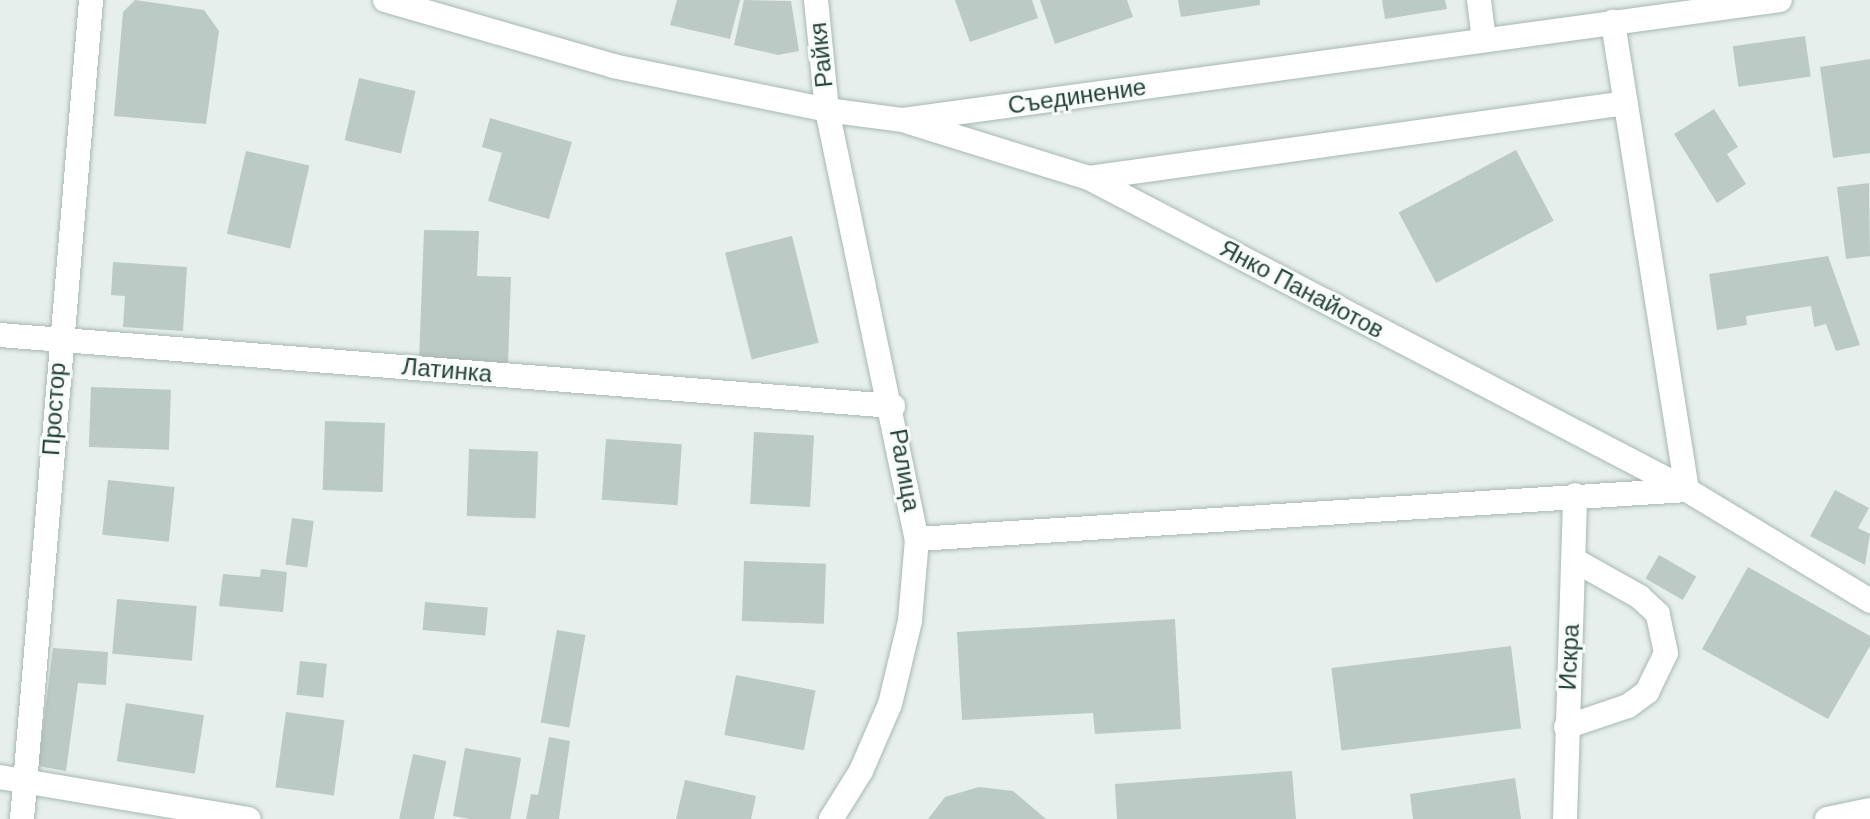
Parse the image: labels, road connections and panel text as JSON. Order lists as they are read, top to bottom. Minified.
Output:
{"streets":{"street":["Райкя","Съединение","Янко Панайотов","Латинка","Простор","Ралица","Искра"]},"crossings":[["Райкя","Съединение"],["Райкя","Ралица"],["Съединение","Янко Панайотов"],["Съединение","Ралица"],["Латинка","Простор"],["Латинка","Ралица"]]}
